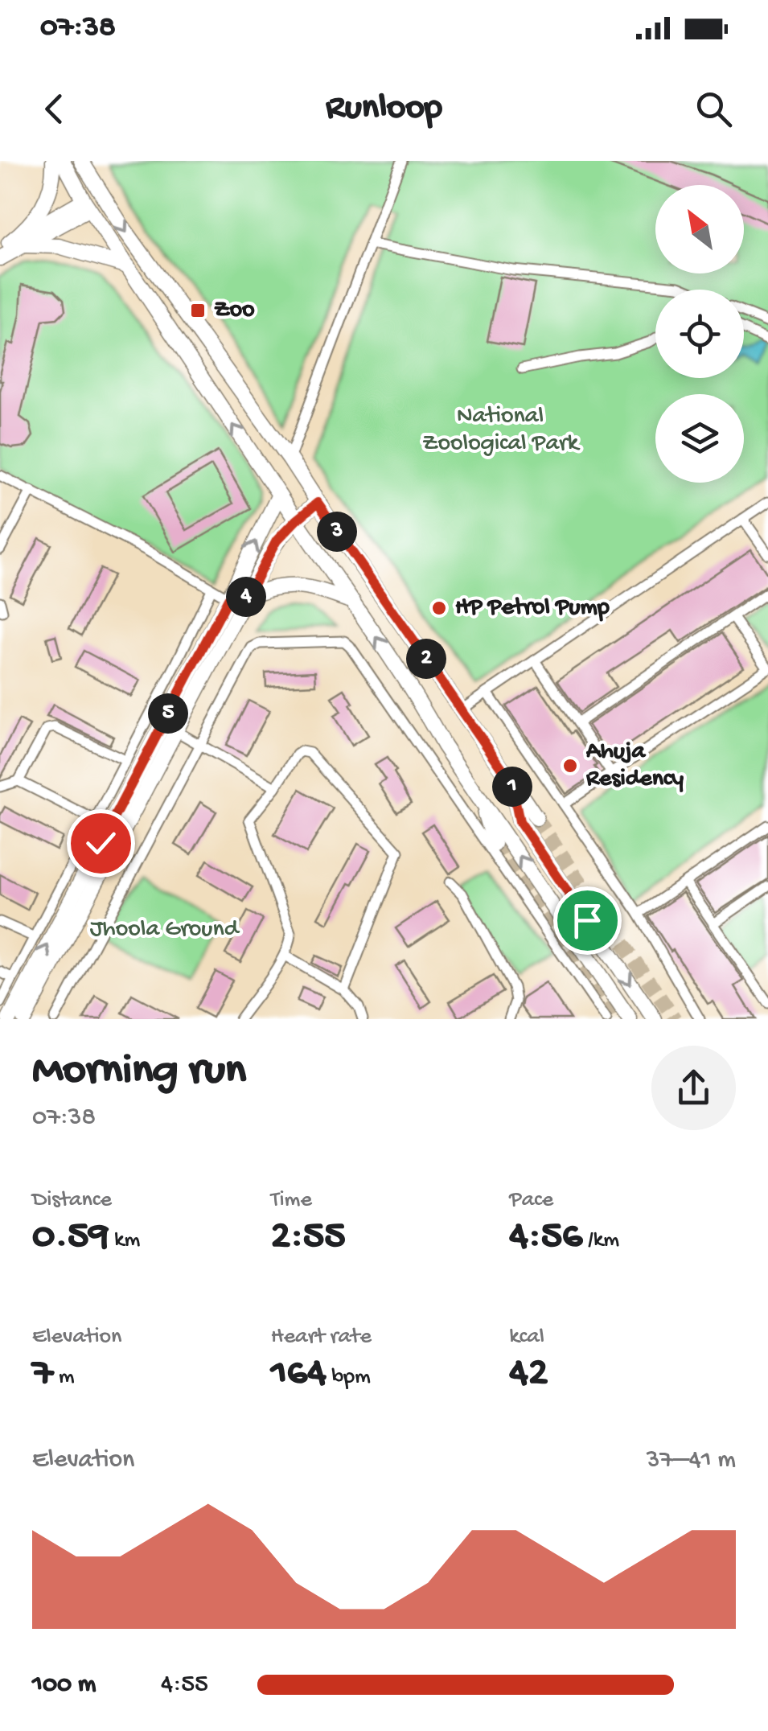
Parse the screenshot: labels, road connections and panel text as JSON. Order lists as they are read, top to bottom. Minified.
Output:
{"parks":["National Zoological Park","Jhoola Ground"],"places":{"transit":["Zoo"],"other":["HP Petrol Pump","Ahuja Residency"]},"north":"top left","page":{"status":"07:38","header":"Runloop","pins":["3","4","2","5","1"],"heading":["Morning run","07:38"],"stats":[["Distance","0.59 km"],["Time","2:55"],["Pace","4:56 /km"],["Elevation","7 m"],["Heart rate","164 bpm"],["kcal","42"]],"chart":["Elevation","37–41 m"],"list":[{"name":"100 m","note":"4:55"}]}}
